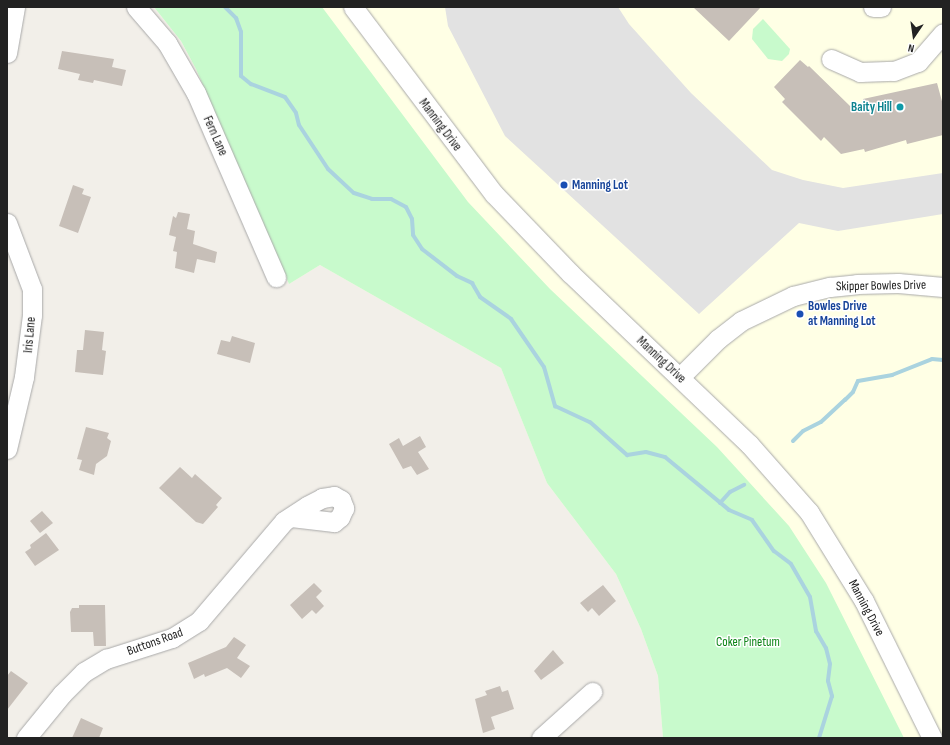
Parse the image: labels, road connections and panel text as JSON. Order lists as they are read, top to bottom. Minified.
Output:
{"streets":{"street":["Manning Drive","Fern Lane","Skipper Bowles Drive","Iris Lane","Buttons Road"]},"crossings":[["Manning Drive","Skipper Bowles Drive"]],"parks":["Coker Pinetum"],"places":["Baity Hill","Manning Lot","Bowles Drive at Manning Lot"],"north":"bottom"}
